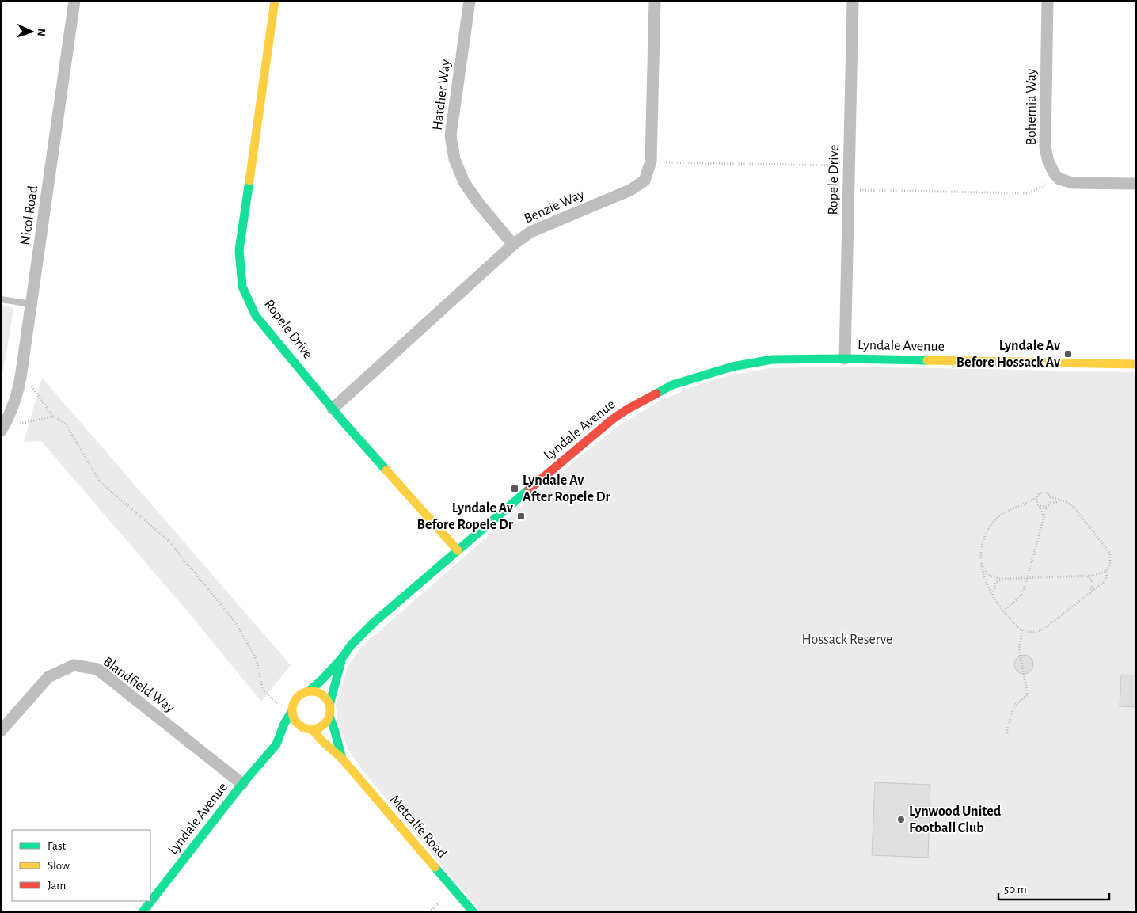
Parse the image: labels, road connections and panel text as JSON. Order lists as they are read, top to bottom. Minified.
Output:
{"streets":{"street":["Hatcher Way","Bohemia Way","Ropele Drive","Benzie Way","Nicol Road","Lyndale Avenue","Blandfield Way","Metcalfe Road"]},"crossings":[["Hatcher Way","Benzie Way"],["Ropele Drive","Benzie Way"],["Ropele Drive","Lyndale Avenue"],["Lyndale Avenue","Blandfield Way"],["Lyndale Avenue","Metcalfe Road"]],"parks":["Hossack Reserve"],"places":{"transit":["Lyndale Av Before Hossack Av","Lyndale Av After Ropele Dr","Lyndale Av Before Ropele Dr"],"other":["Lynwood United Football Club"]},"legend":["Fast","Slow","Jam"],"scale_bar":"50 m","north":"right"}
